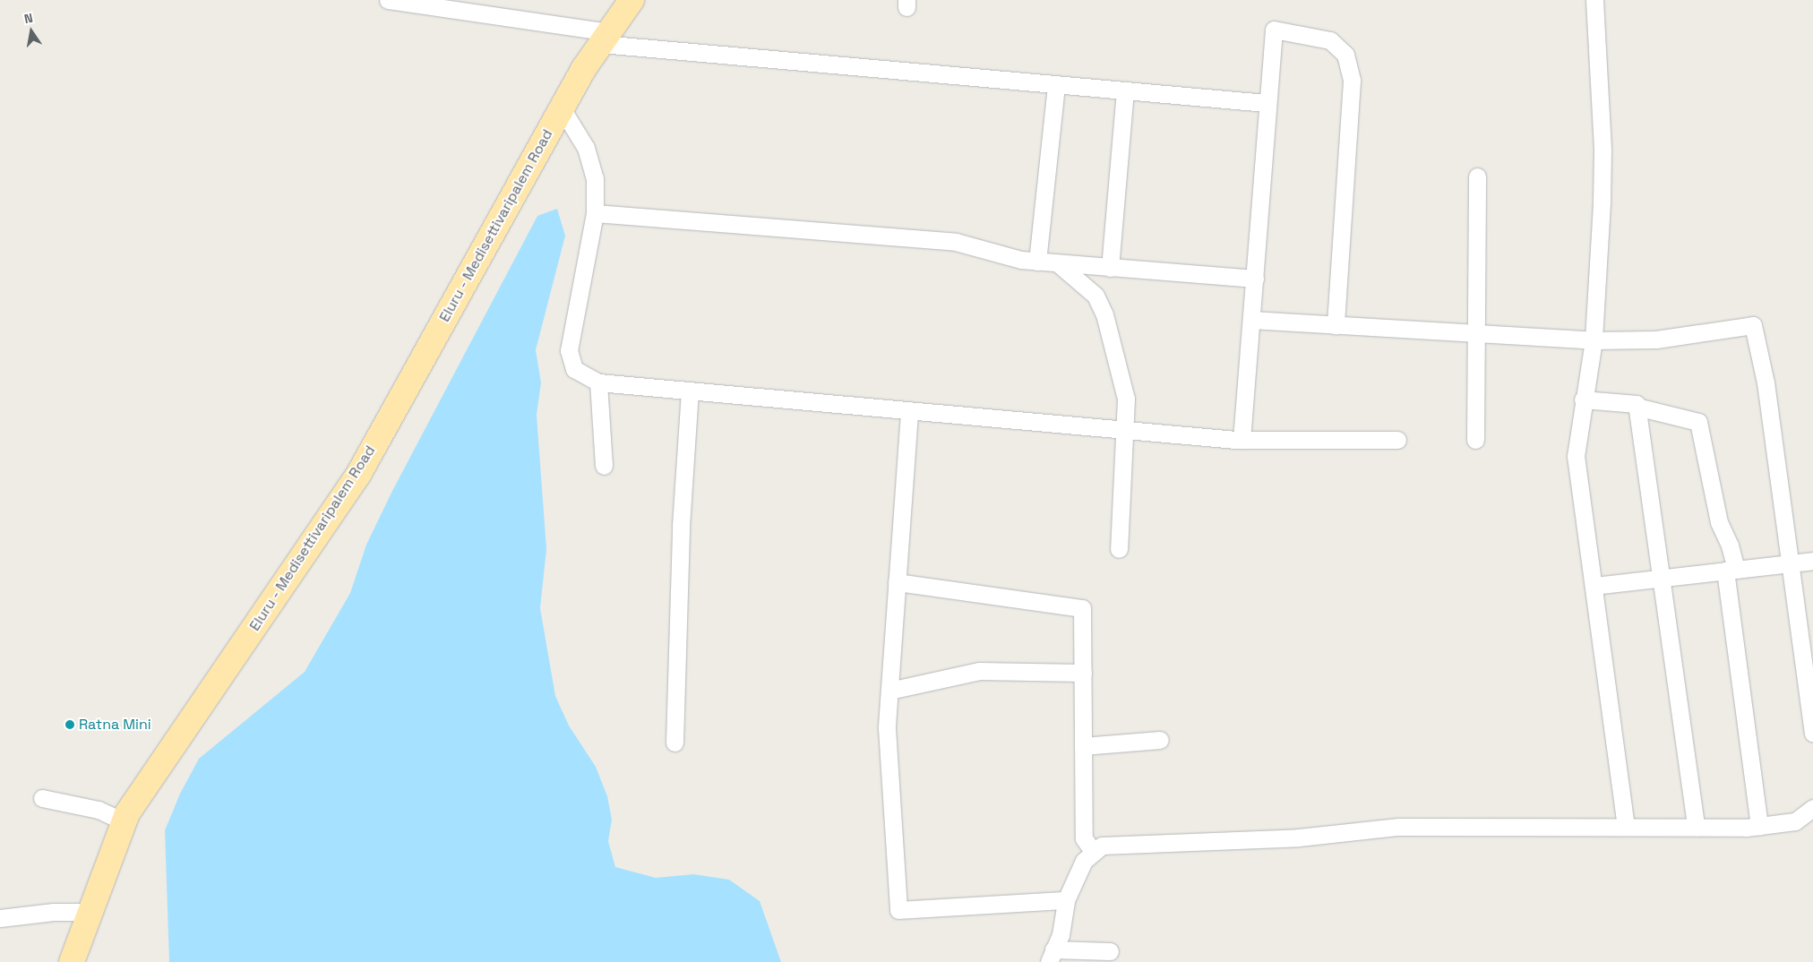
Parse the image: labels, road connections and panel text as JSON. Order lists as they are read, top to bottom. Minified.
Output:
{"streets":{"main road":["Eluru - Medisettivaripalem Road"]},"places":["Ratna Mini"],"north":"top"}
